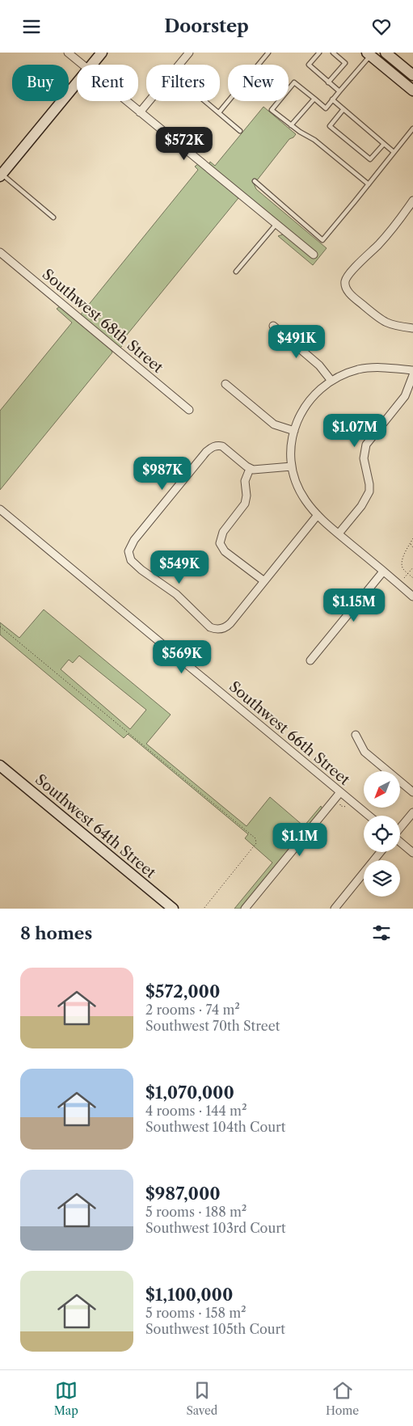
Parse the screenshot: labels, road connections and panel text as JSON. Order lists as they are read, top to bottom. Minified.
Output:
{"streets":{"street":["Southwest 68th Street","Southwest 66th Street","Southwest 64th Street"]},"north":"bottom left","page":{"header":"Doorstep","chip":["Buy","Rent","Filters","New"],"price":["$572K","$491K","$1.07M","$987K","$549K","$1.15M","$569K","$1.1M"],"heading":"8 homes","list":[{"name":"$572,000","note":"2 rooms · 74 m² · Southwest 70th Street"},{"name":"$1,070,000","note":"4 rooms · 144 m² · Southwest 104th Court"},{"name":"$987,000","note":"5 rooms · 188 m² · Southwest 103rd Court"},{"name":"$1,100,000","note":"5 rooms · 158 m² · Southwest 105th Court"}],"tabs":["Map","Saved","Home"]}}
